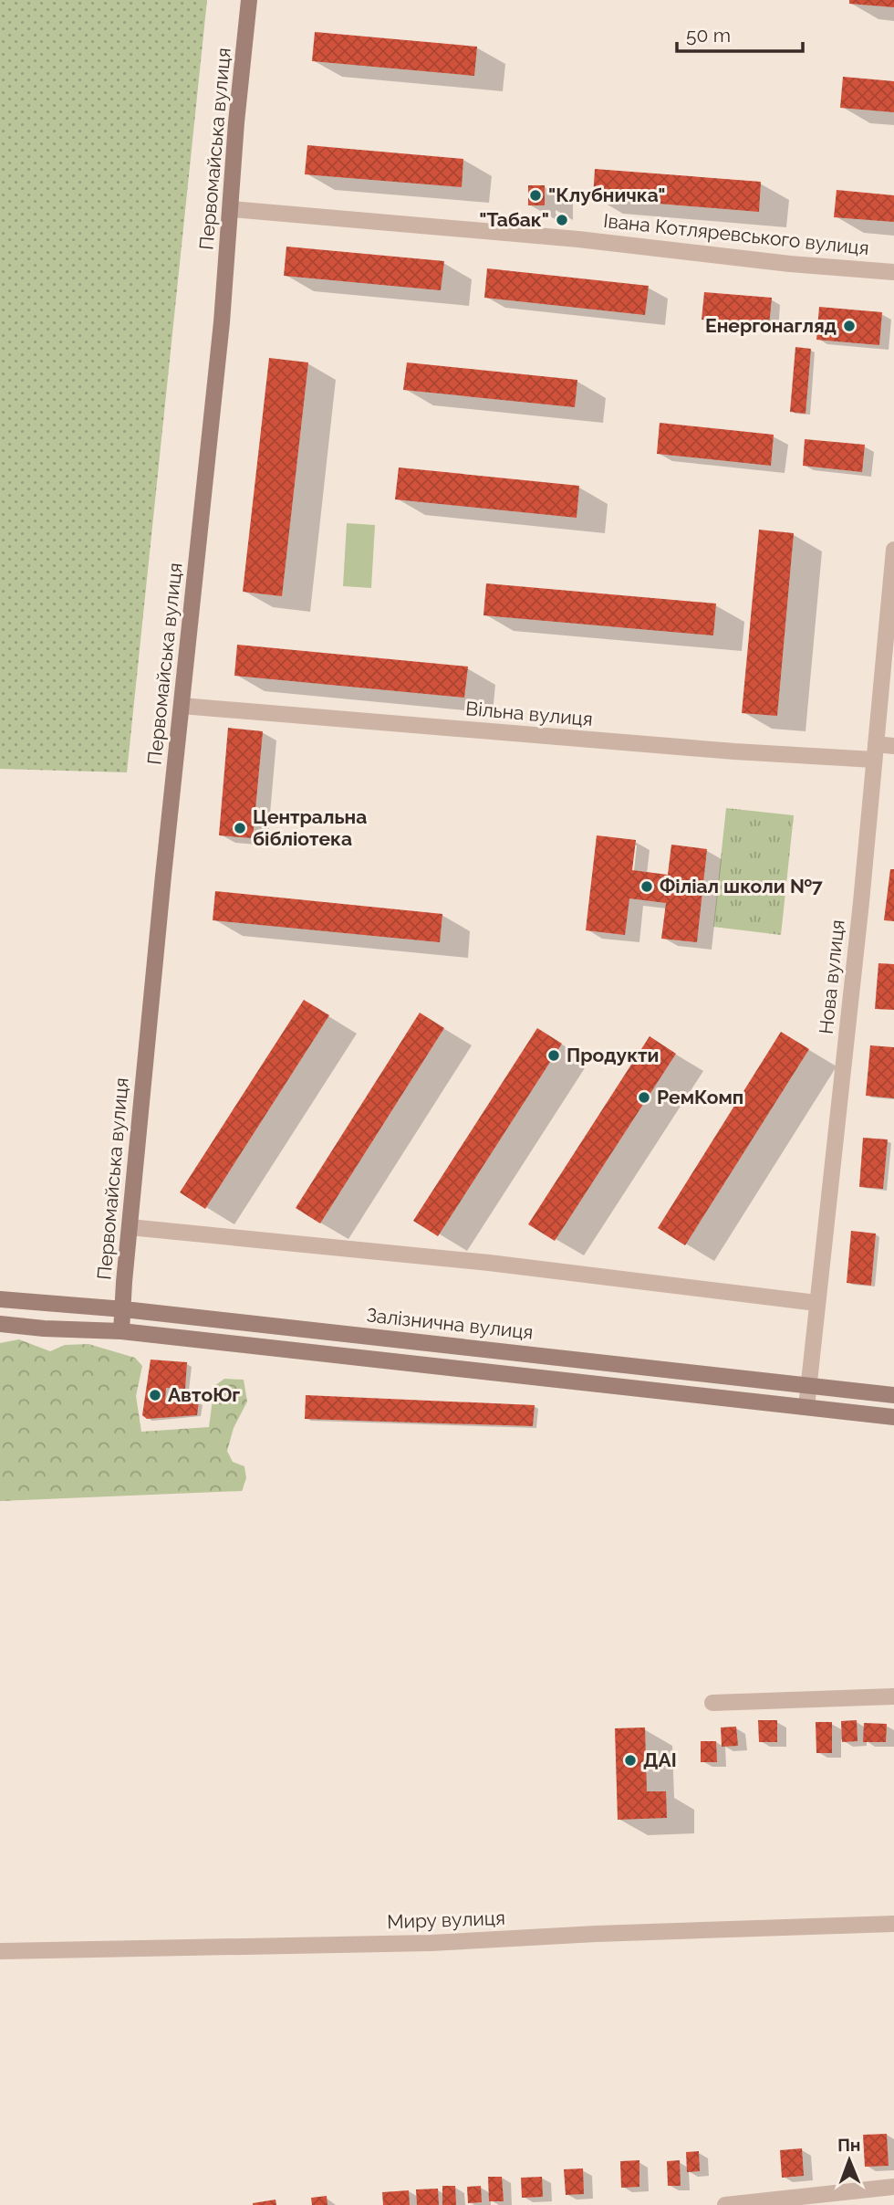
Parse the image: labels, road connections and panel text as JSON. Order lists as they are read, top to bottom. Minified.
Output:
{"streets":{"main road":["Первомайська вулиця","Залізнична вулиця"],"street":["Івана Котляревського вулиця","Вільна вулиця","Нова вулиця","Миру вулиця"]},"crossings":[["Первомайська вулиця","Івана Котляревського вулиця"],["Первомайська вулиця","Вільна вулиця"],["Первомайська вулиця","Залізнична вулиця"],["Вільна вулиця","Нова вулиця"],["Нова вулиця","Залізнична вулиця"]],"places":["\"Клубничка\"","\"Табак\"","Енергонагляд","Центральна бібліотека","Філіал школи №7","Продукти","РемКомп","АвтоЮг","ДАІ"],"scale_bar":"50 m","north":"top"}
